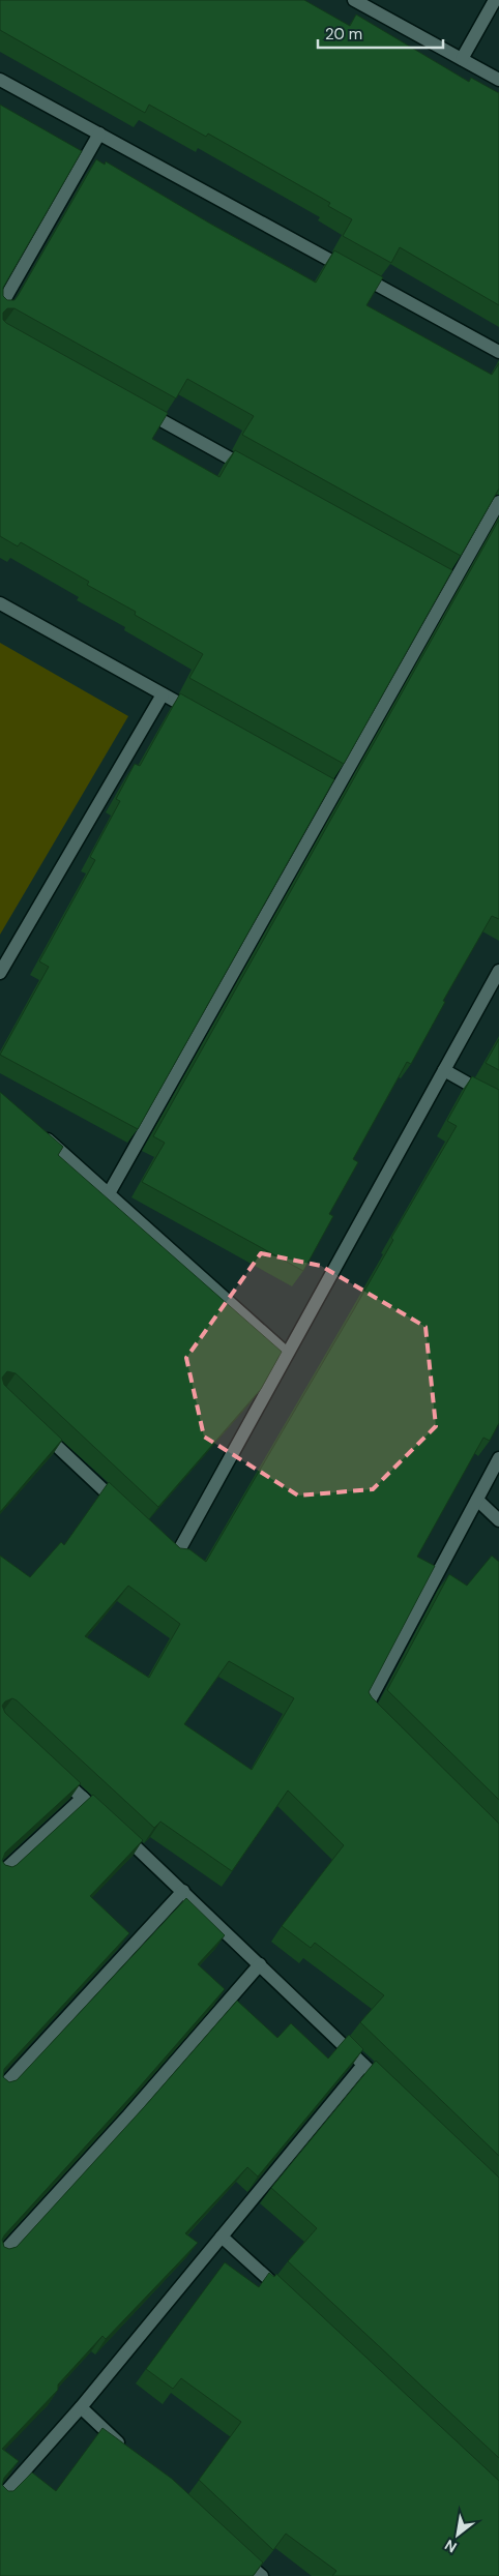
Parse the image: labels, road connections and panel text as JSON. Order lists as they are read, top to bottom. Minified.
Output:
{"scale_bar":"20 m","north":"bottom left"}
